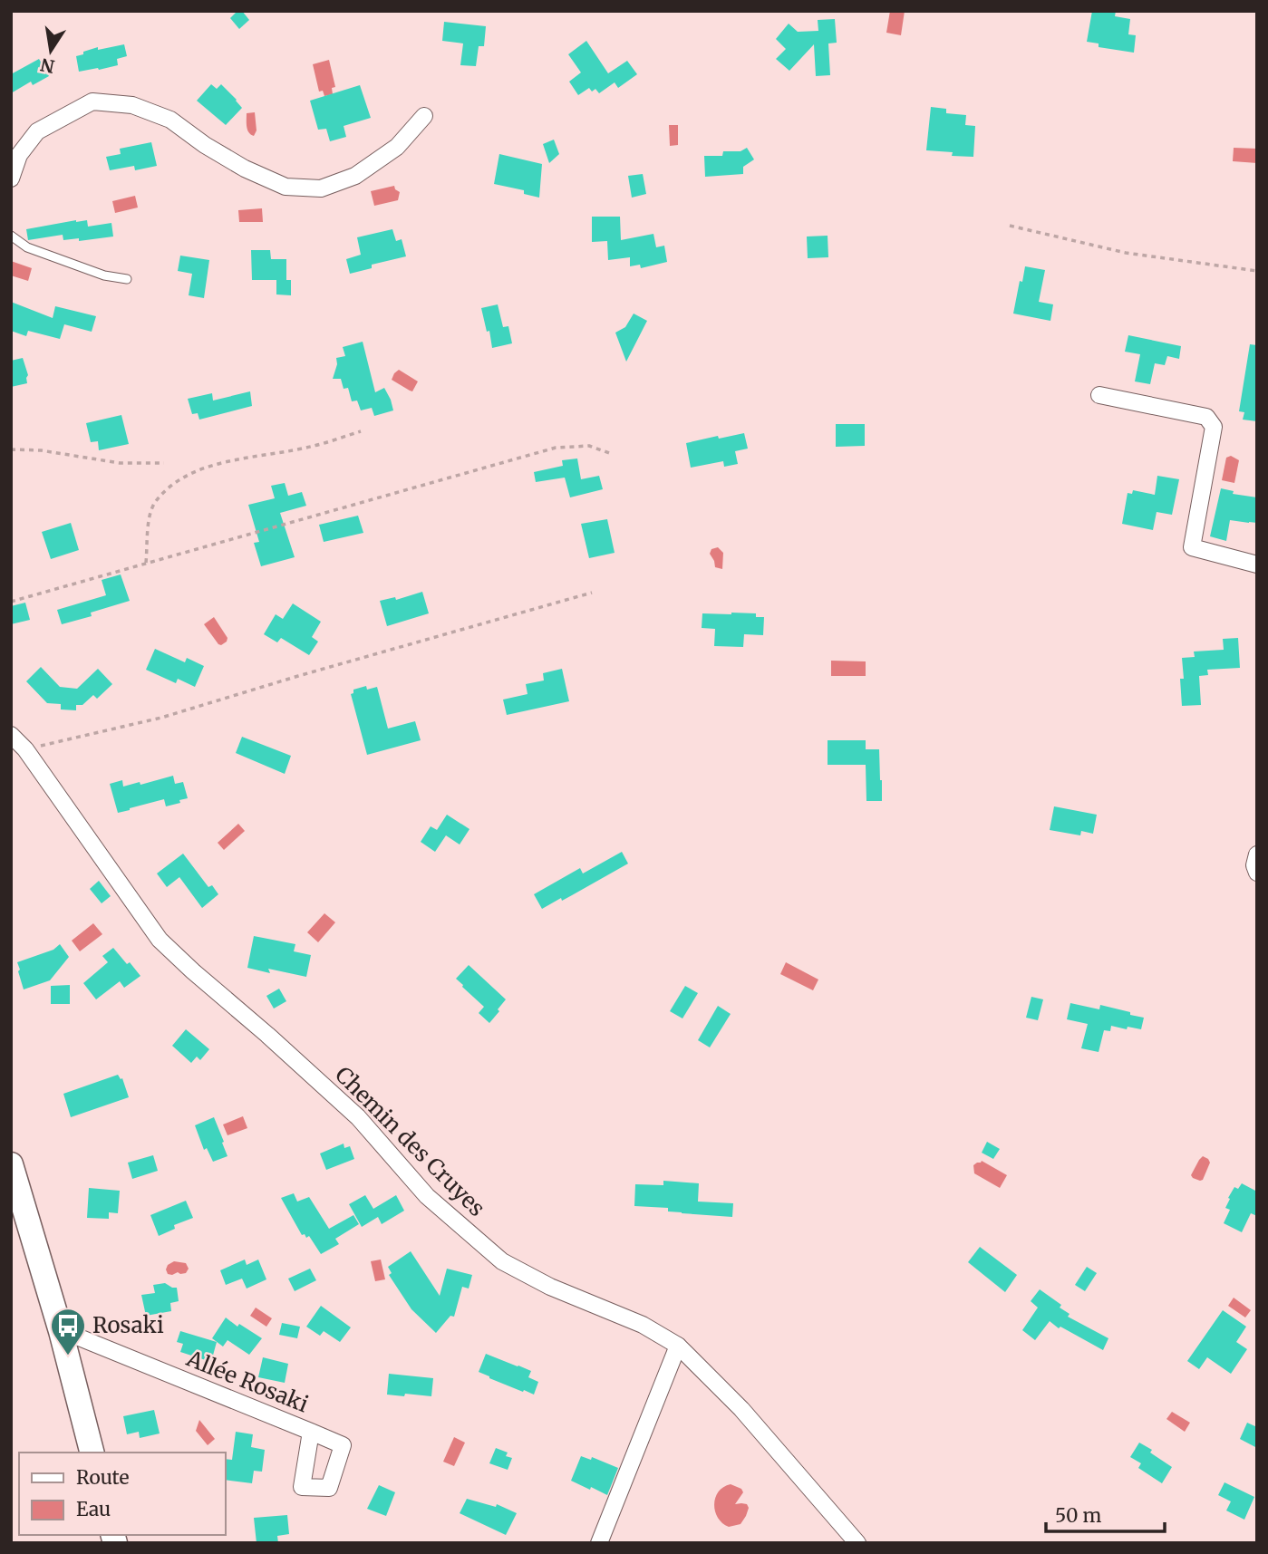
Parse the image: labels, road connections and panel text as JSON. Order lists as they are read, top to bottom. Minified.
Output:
{"streets":{"street":["Chemin des Cruyes","Allée Rosaki"]},"places":{"bus stop":["Rosaki"]},"legend":["Route","Eau"],"scale_bar":"50 m","north":"bottom"}
